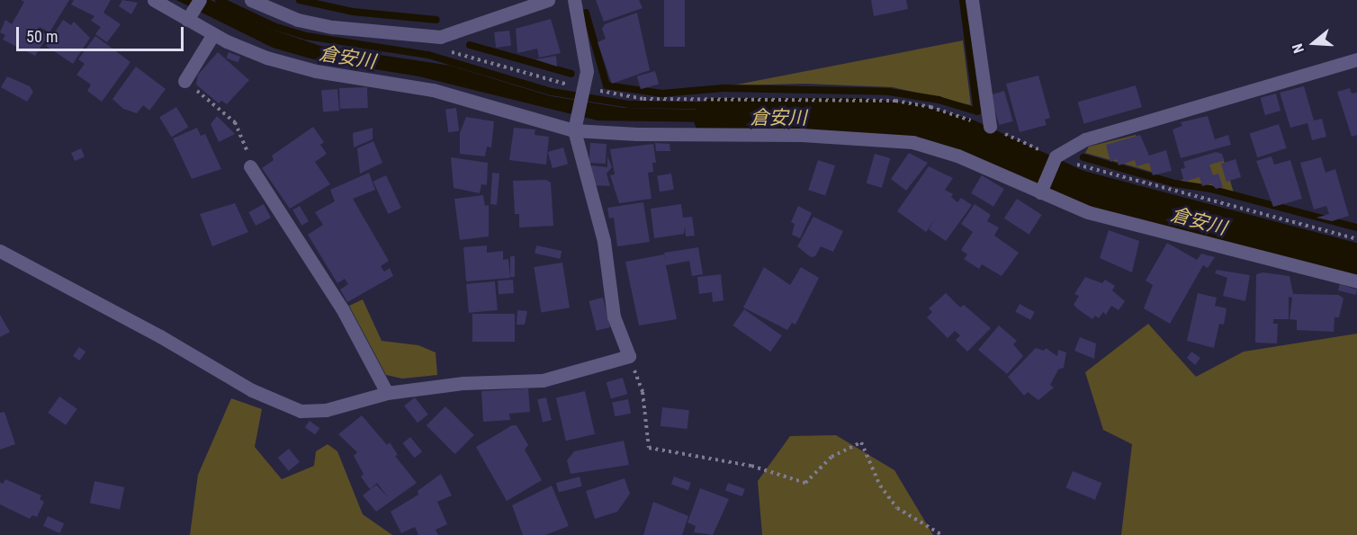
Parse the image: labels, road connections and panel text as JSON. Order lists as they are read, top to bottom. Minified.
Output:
{"water":["倉安川"],"scale_bar":"50 m","north":"left"}
